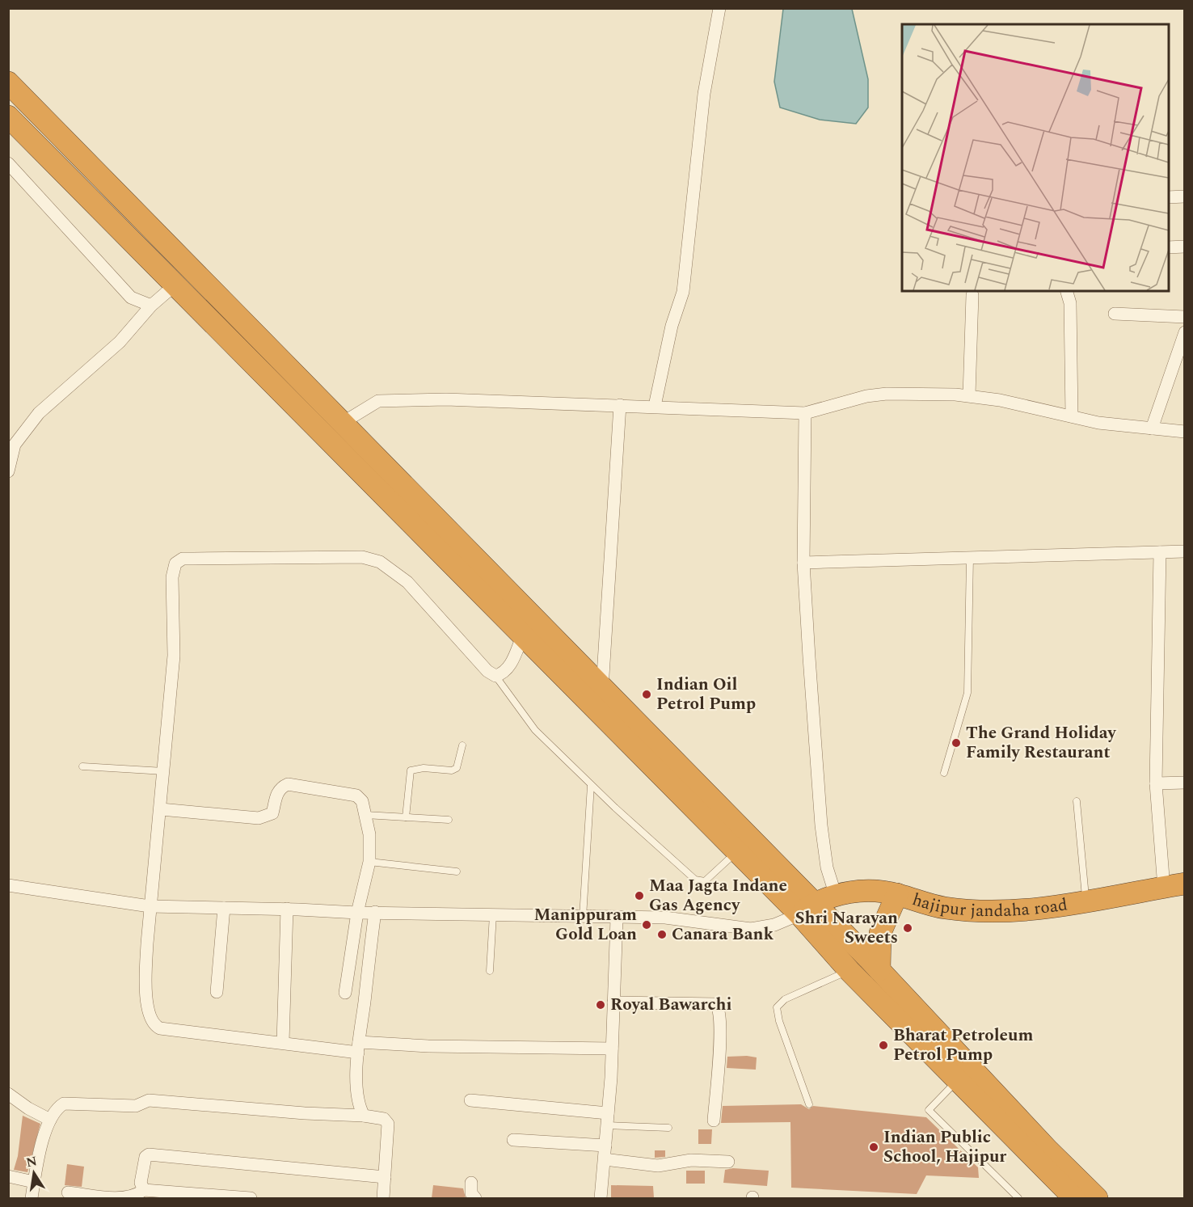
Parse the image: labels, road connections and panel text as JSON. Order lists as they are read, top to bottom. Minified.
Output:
{"streets":{"highway":["hajipur jandaha road"]},"places":["Indian Oil Petrol Pump","The Grand Holiday Family Restaurant","Maa Jagta Indane Gas Agency","Manippuram Gold Loan","Shri Narayan Sweets","Canara Bank","Royal Bawarchi","Bharat Petroleum Petrol Pump","Indian Public School, Hajipur"],"north":"top"}
